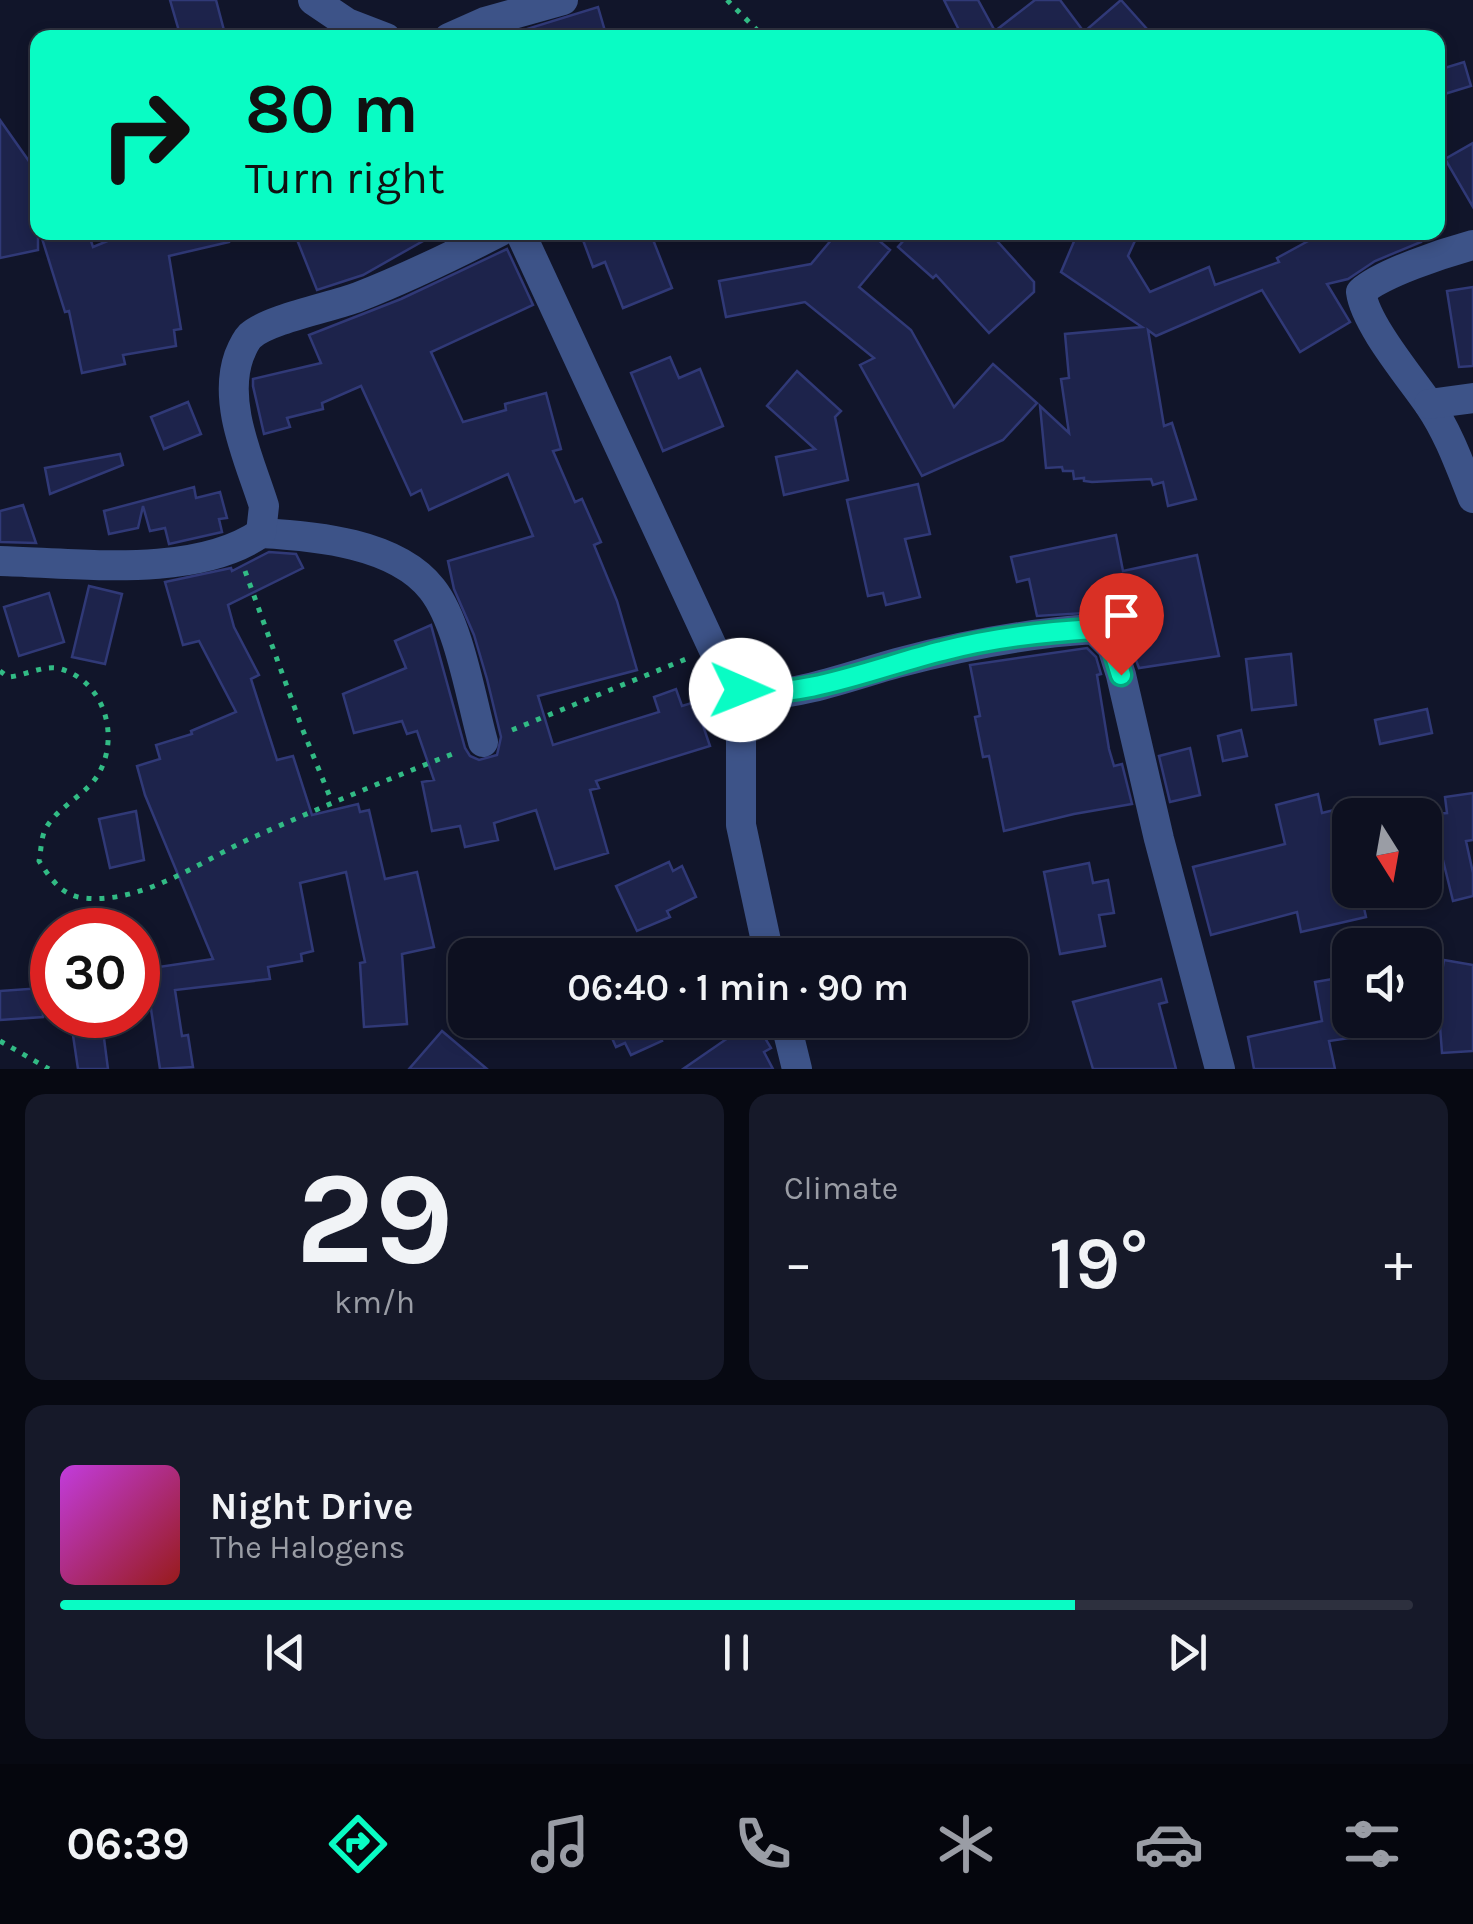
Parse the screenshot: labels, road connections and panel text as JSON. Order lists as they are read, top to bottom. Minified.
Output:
{"north":"bottom","page":{"turn":["80 m","Turn right"],"limit":"30","trip":"06:40 · 1 min · 90 m","tile":[["29","km/h"],"Climate"],"heat":["−","19°","+"],"song":["Night Drive","The Halogens"],"tabs":"06:39"}}
